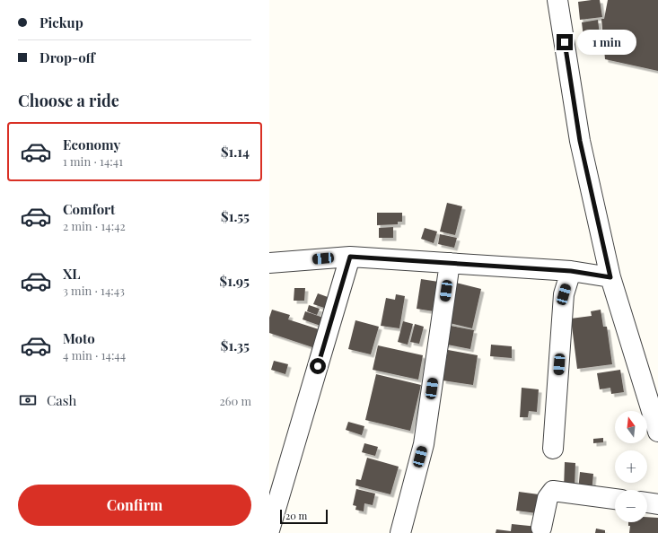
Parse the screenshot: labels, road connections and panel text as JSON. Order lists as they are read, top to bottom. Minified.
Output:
{"scale_bar":"20 m","north":"top","page":{"banner":["Pickup","Drop-off"],"bubble":"1 min","heading":"Choose a ride","list":[{"name":"Economy","note":"1 min · 14:41","value":"$1.14"},{"name":"Comfort","note":"2 min · 14:42","value":"$1.55"},{"name":"XL","note":"3 min · 14:43","value":"$1.95"},{"name":"Moto","note":"4 min · 14:44","value":"$1.35"}],"pay":["Cash","260 m"],"map_buttons":["+","−"],"buttons":"Confirm","scale":"20 m"}}
